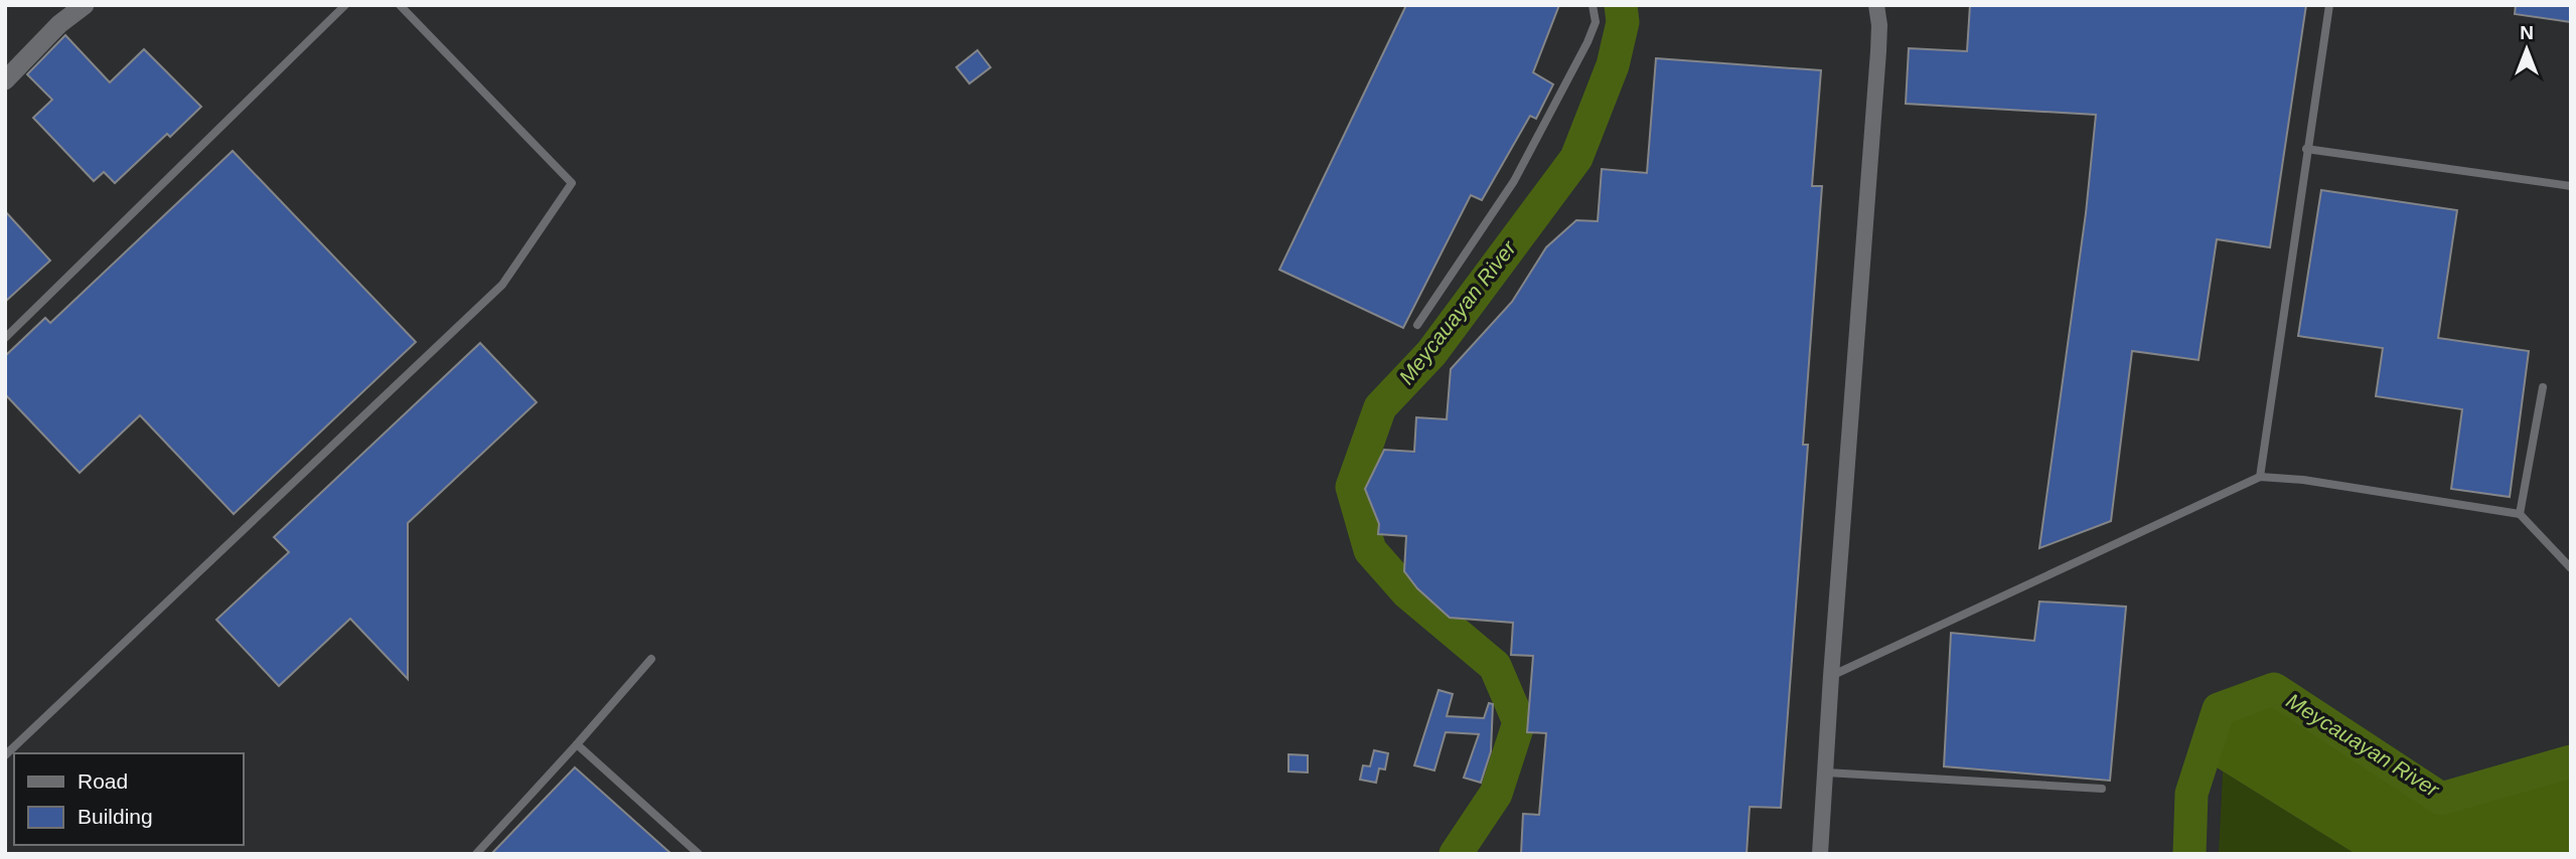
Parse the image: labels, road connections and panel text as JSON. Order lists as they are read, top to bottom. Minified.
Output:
{"water":["Meycauayan River"],"legend":["Road","Building"],"north":"top"}
